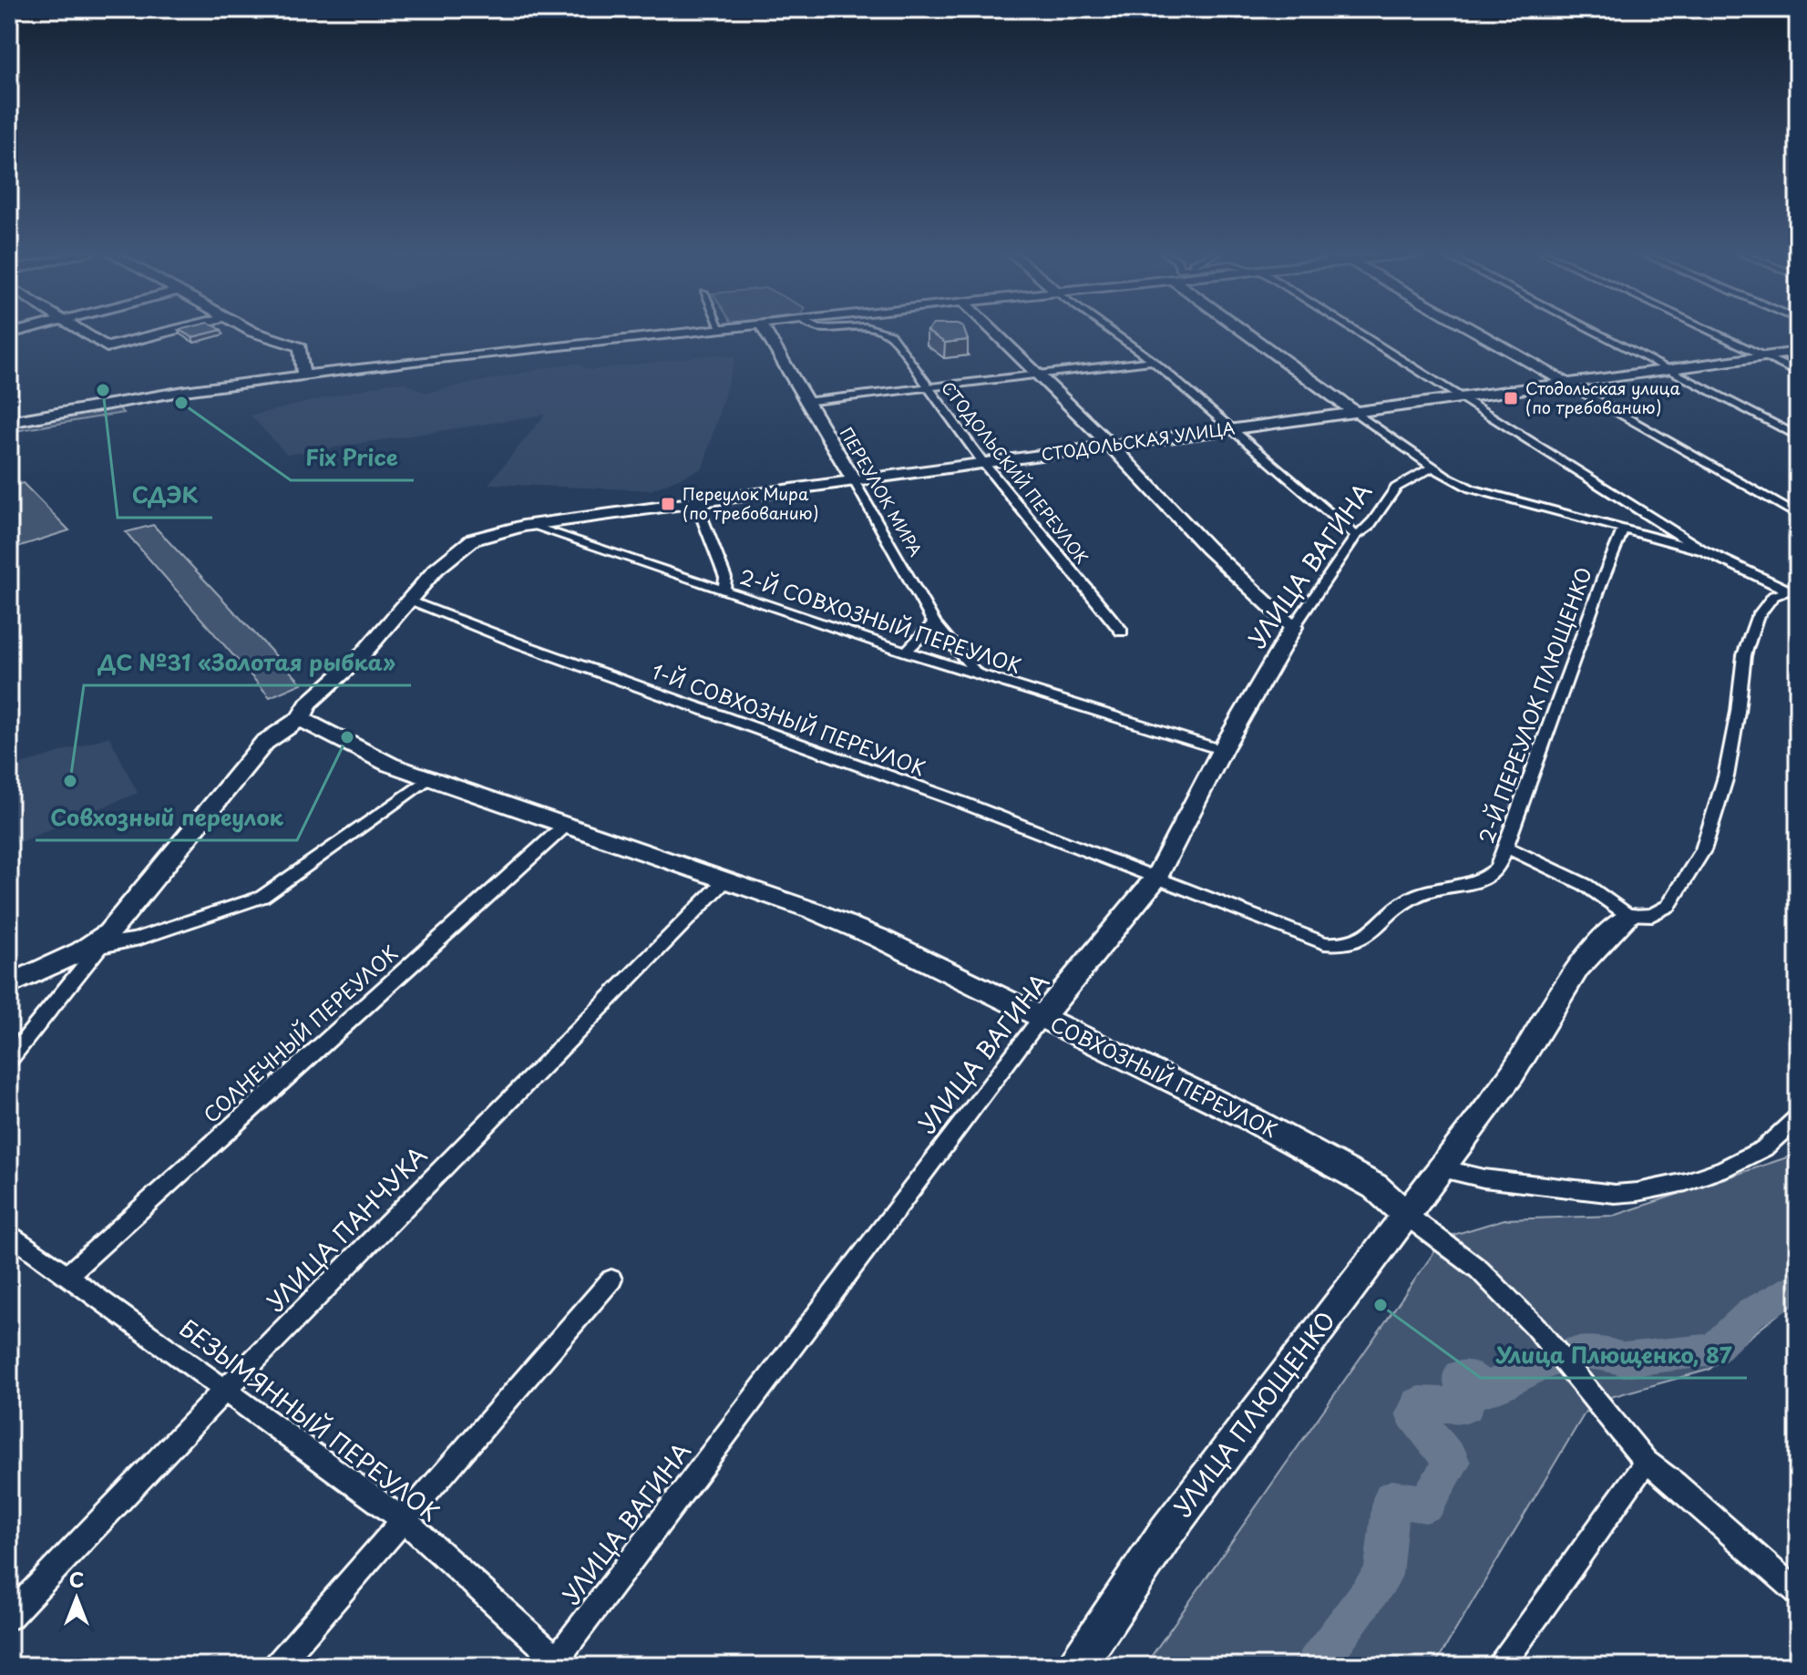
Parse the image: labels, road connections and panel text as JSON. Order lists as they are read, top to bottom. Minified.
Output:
{"streets":{"street":["СТОДОЛЬСКАЯ УЛИЦА","СТОДОЛЬСКИЙ ПЕРЕУЛОК","ПЕРЕУЛОК МИРА","УЛИЦА ВАГИНА","2-Й СОВХОЗНЫЙ ПЕРЕУЛОК","2-Й ПЕРЕУЛОК ПЛЮЩЕНКО","1-Й СОВХОЗНЫЙ ПЕРЕУЛОК","СОЛНЕЧНЫЙ ПЕРЕУЛОК","СОВХОЗНЫЙ ПЕРЕУЛОК","УЛИЦА ПАНЧУКА","УЛИЦА ПЛЮЩЕНКО","БЕЗЫМЯННЫЙ ПЕРЕУЛОК"]},"crossings":[["СТОДОЛЬСКАЯ УЛИЦА","СТОДОЛЬСКИЙ ПЕРЕУЛОК"],["СТОДОЛЬСКАЯ УЛИЦА","ПЕРЕУЛОК МИРА"],["СТОДОЛЬСКАЯ УЛИЦА","2-Й СОВХОЗНЫЙ ПЕРЕУЛОК"],["СТОДОЛЬСКАЯ УЛИЦА","1-Й СОВХОЗНЫЙ ПЕРЕУЛОК"],["ПЕРЕУЛОК МИРА","2-Й СОВХОЗНЫЙ ПЕРЕУЛОК"],["УЛИЦА ВАГИНА","2-Й СОВХОЗНЫЙ ПЕРЕУЛОК"],["УЛИЦА ВАГИНА","2-Й ПЕРЕУЛОК ПЛЮЩЕНКО"],["УЛИЦА ВАГИНА","1-Й СОВХОЗНЫЙ ПЕРЕУЛОК"],["УЛИЦА ВАГИНА","СОВХОЗНЫЙ ПЕРЕУЛОК"],["УЛИЦА ВАГИНА","БЕЗЫМЯННЫЙ ПЕРЕУЛОК"],["2-Й ПЕРЕУЛОК ПЛЮЩЕНКО","1-Й СОВХОЗНЫЙ ПЕРЕУЛОК"],["СОЛНЕЧНЫЙ ПЕРЕУЛОК","СОВХОЗНЫЙ ПЕРЕУЛОК"],["СОЛНЕЧНЫЙ ПЕРЕУЛОК","БЕЗЫМЯННЫЙ ПЕРЕУЛОК"],["СОВХОЗНЫЙ ПЕРЕУЛОК","УЛИЦА ПАНЧУКА"],["СОВХОЗНЫЙ ПЕРЕУЛОК","УЛИЦА ПЛЮЩЕНКО"],["УЛИЦА ПАНЧУКА","БЕЗЫМЯННЫЙ ПЕРЕУЛОК"]],"places":{"other":["СДЭК","Fix Price","Совхозный переулок","ДС №31 «Золотая рыбка»","Улица Плющенко, 87"],"transit":["Стодольская улица (по требованию)","Переулок Мира (по требованию)"]},"north":"top"}
